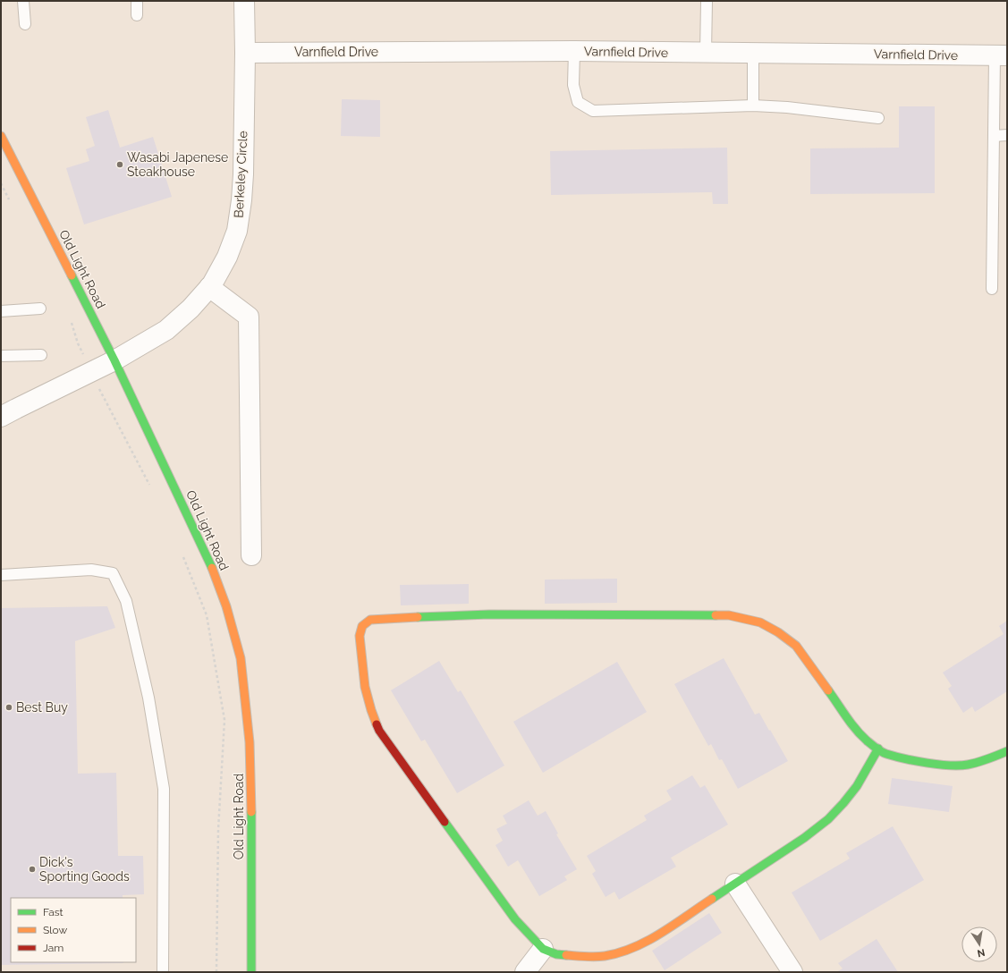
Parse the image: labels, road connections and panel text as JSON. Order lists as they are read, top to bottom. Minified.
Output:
{"streets":{"street":["Varnfield Drive","Berkeley Circle","Old Light Road"]},"crossings":[["Varnfield Drive","Berkeley Circle"],["Berkeley Circle","Old Light Road"]],"places":["Wasabi Japenese Steakhouse","Best Buy","Dick's Sporting Goods"],"legend":["Fast","Slow","Jam"],"north":"bottom"}
